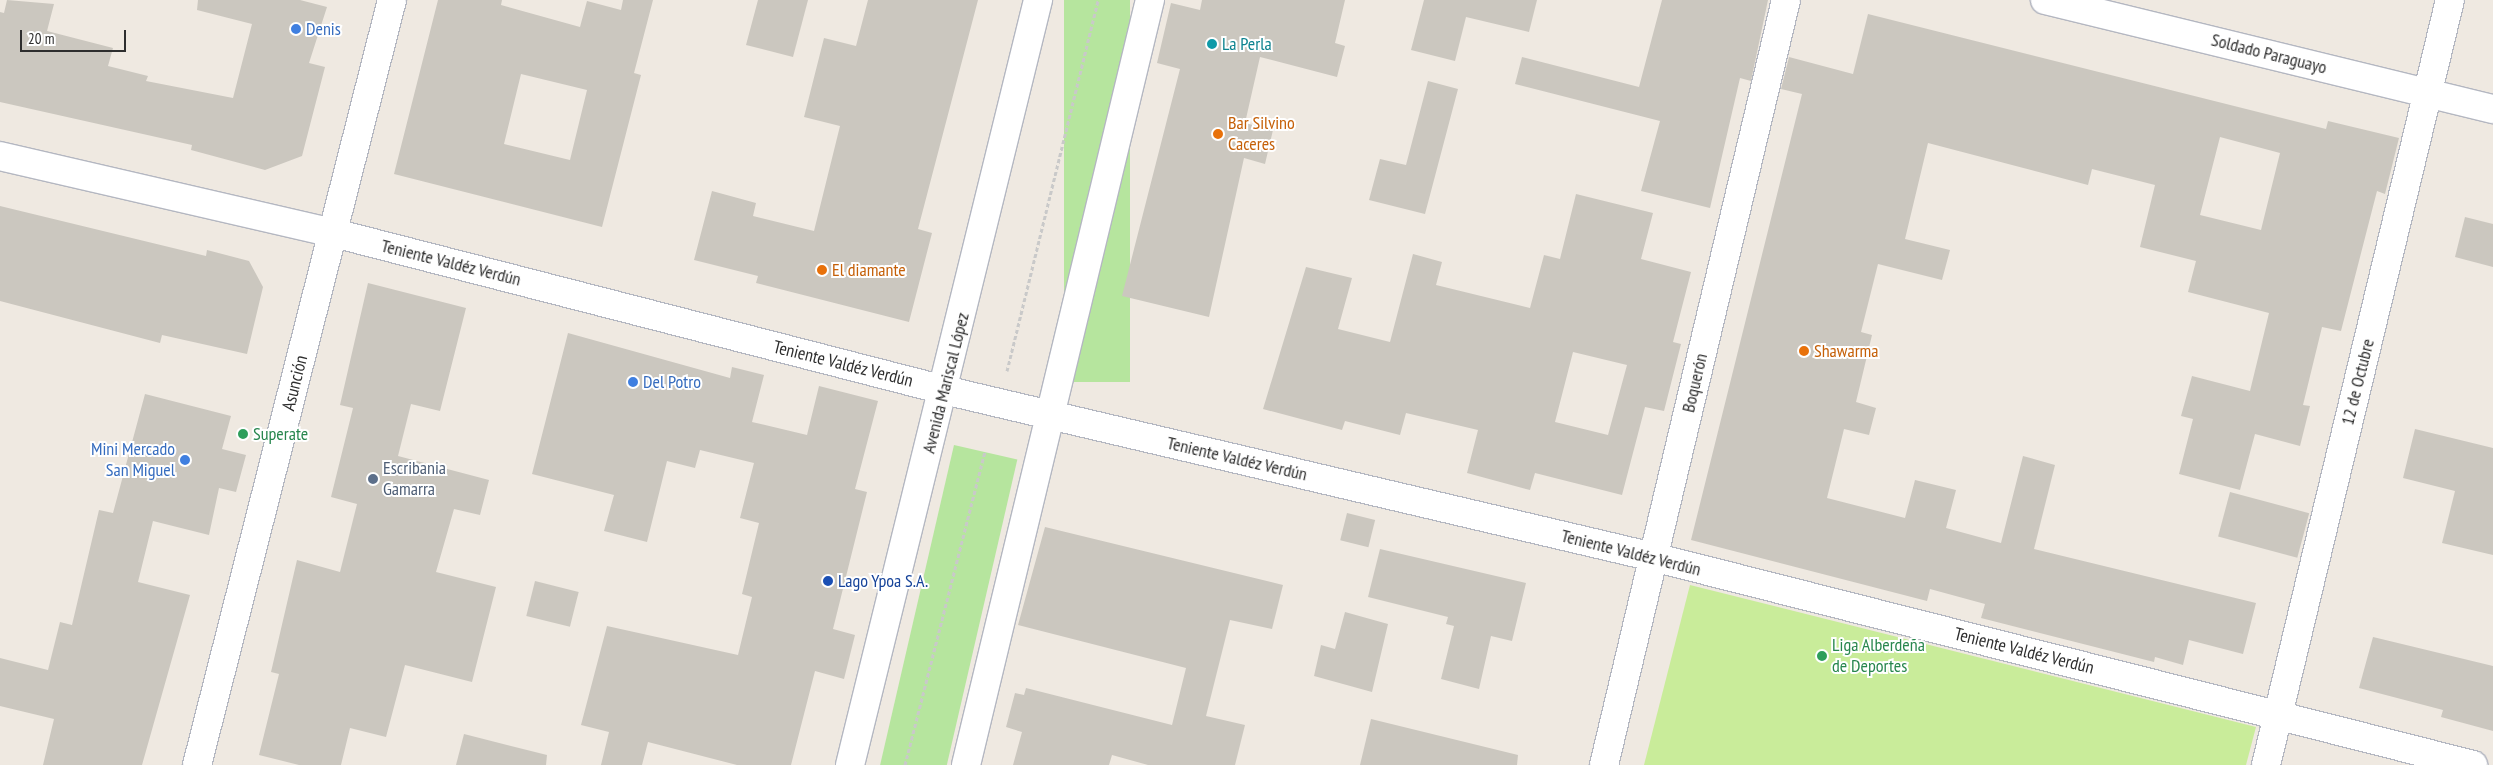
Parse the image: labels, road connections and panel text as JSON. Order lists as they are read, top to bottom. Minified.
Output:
{"streets":{"street":["Soldado Paraguayo","Teniente Valdéz Verdún","12 de Octubre","Asunción","Avenida Mariscal López","Boquerón"]},"crossings":[["Soldado Paraguayo","12 de Octubre"],["Teniente Valdéz Verdún","12 de Octubre"],["Teniente Valdéz Verdún","Asunción"],["Teniente Valdéz Verdún","Avenida Mariscal López"],["Teniente Valdéz Verdún","Boquerón"]],"places":["Denis","La Perla","Bar Silvino Caceres","El diamante","Shawarma","Del Potro","Superate","Mini Mercado San Miguel","Escribania Gamarra","Lago Ypoa S.A.","Liga Alberdeña de Deportes"],"scale_bar":"20 m"}
